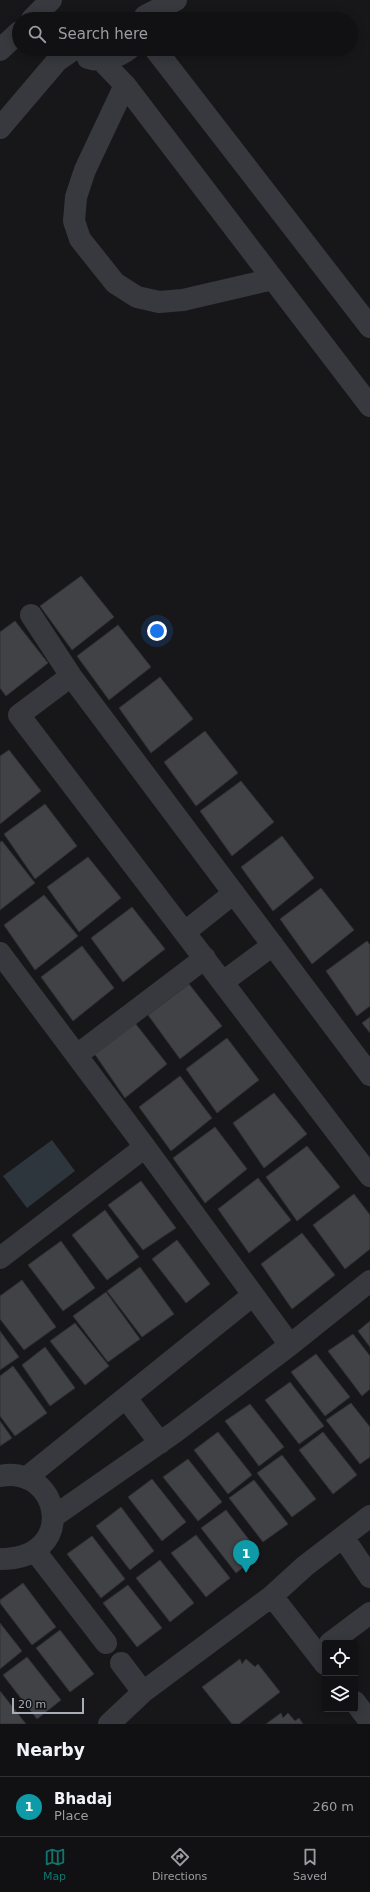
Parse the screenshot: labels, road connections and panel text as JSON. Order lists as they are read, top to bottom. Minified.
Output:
{"scale_bar":"20 m","page":{"search":"Search here","pins":"1","scale":"20 m","heading":"Nearby","list":[{"mark":"1","name":"Bhadaj","note":"Place","value":"260 m"}],"nav":["Map","Directions","Saved"]}}
